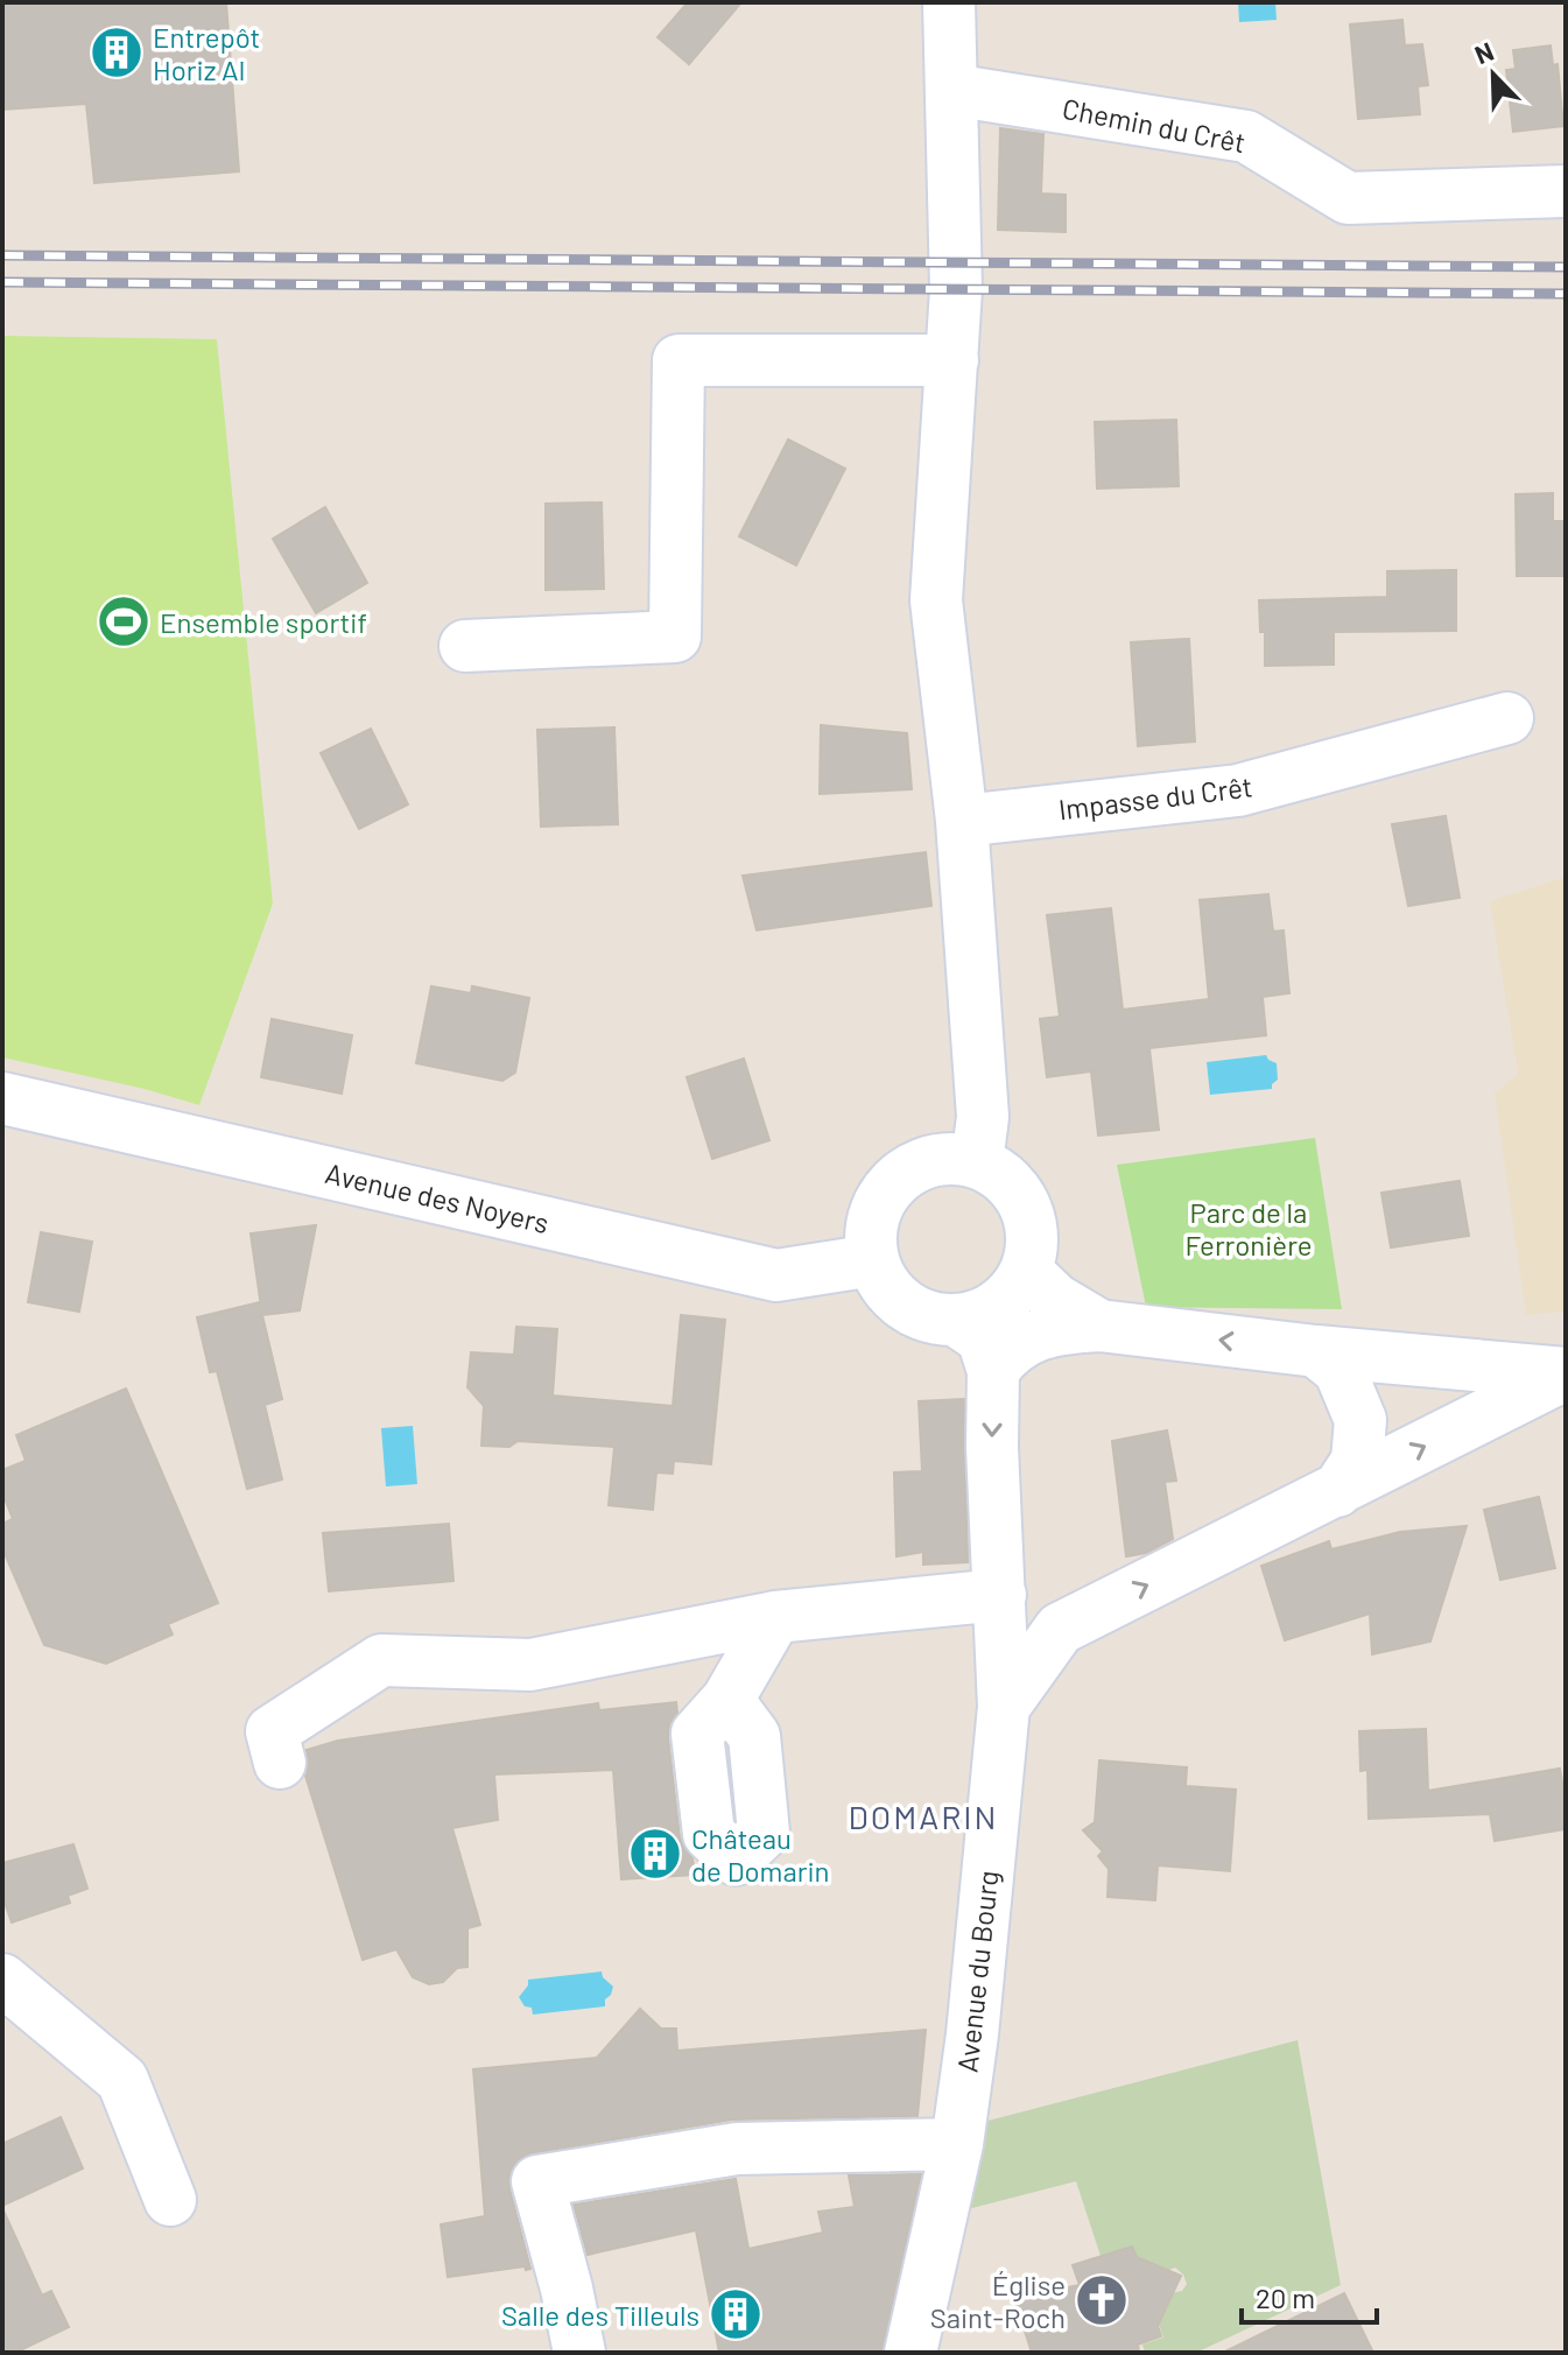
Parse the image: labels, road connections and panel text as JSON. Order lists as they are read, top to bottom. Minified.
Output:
{"streets":{"street":["Chemin du Crêt","Impasse du Crêt","Avenue des Noyers","Avenue du Bourg"]},"crossings":[["Avenue des Noyers","Avenue du Bourg"]],"districts":["DOMARIN"],"parks":["Parc de la Ferronière"],"places":{"building":["Entrepôt Horiz Al","Château de Domarin","Salle des Tilleuls"],"sports":["Ensemble sportif"],"church":["Église Saint-Roch"]},"scale_bar":"20 m","north":"top left"}
